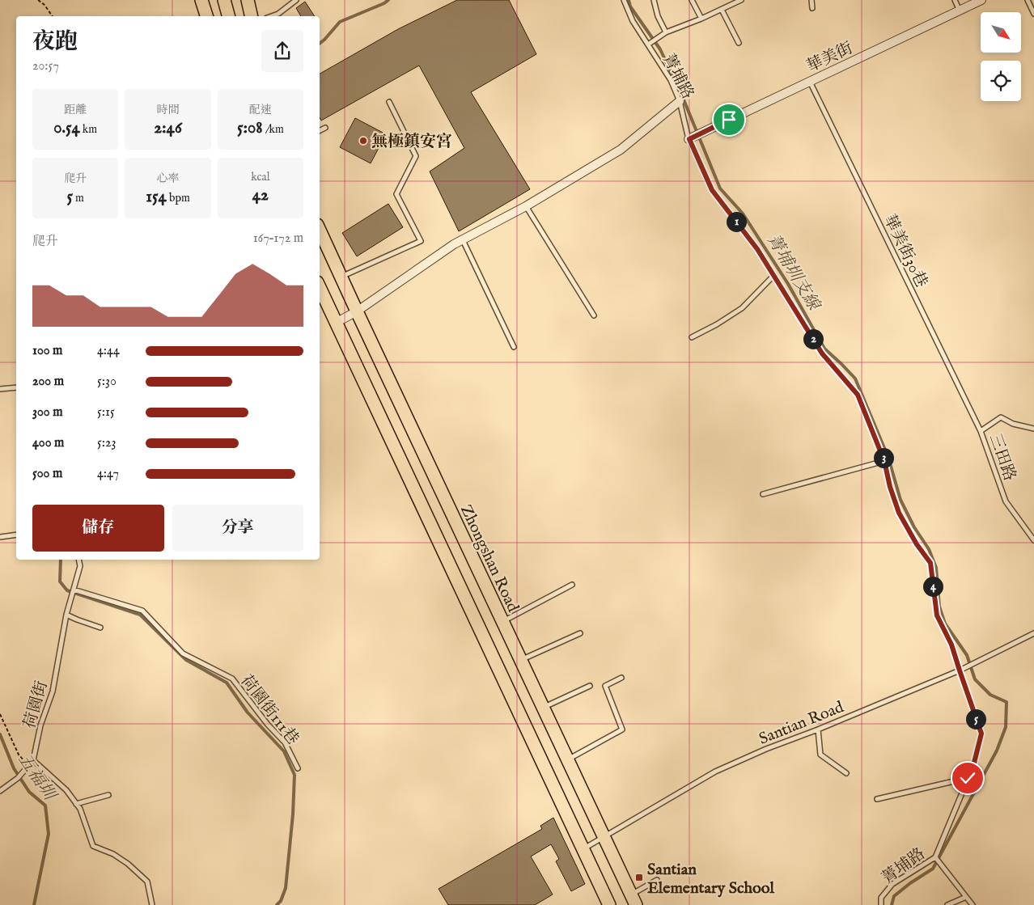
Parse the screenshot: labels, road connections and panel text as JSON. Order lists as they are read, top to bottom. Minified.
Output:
{"streets":{"main road":["Zhongshan Road"],"street":["華美街"],"lane":["菁埔路","華美街30巷","三田路","荷園街","荷園街111巷","Santian Road"]},"crossings":[["華美街","菁埔路"],["華美街","華美街30巷"],["菁埔路","Santian Road"],["華美街30巷","三田路"],["Zhongshan Road","Santian Road"],["荷園街","荷園街111巷"]],"water":["菁埔圳支線","五福圳"],"places":{"other":["無極鎮安宮"],"transit":["Santian Elementary School"]},"north":"bottom right","page":{"heading":["夜跑","20:57"],"stats":[["距離","0.54 km"],["時間","2:46"],["配速","5:08 /km"],["爬升","5 m"],["心率","154 bpm"],["kcal","42"]],"pins":["1","2","3","4","5"],"chart":["爬升","167–172 m"],"list":[{"name":"100 m","note":"4:44"},{"name":"200 m","note":"5:30"},{"name":"300 m","note":"5:15"},{"name":"400 m","note":"5:23"},{"name":"500 m","note":"4:47"}],"buttons":["儲存","分享"]}}
